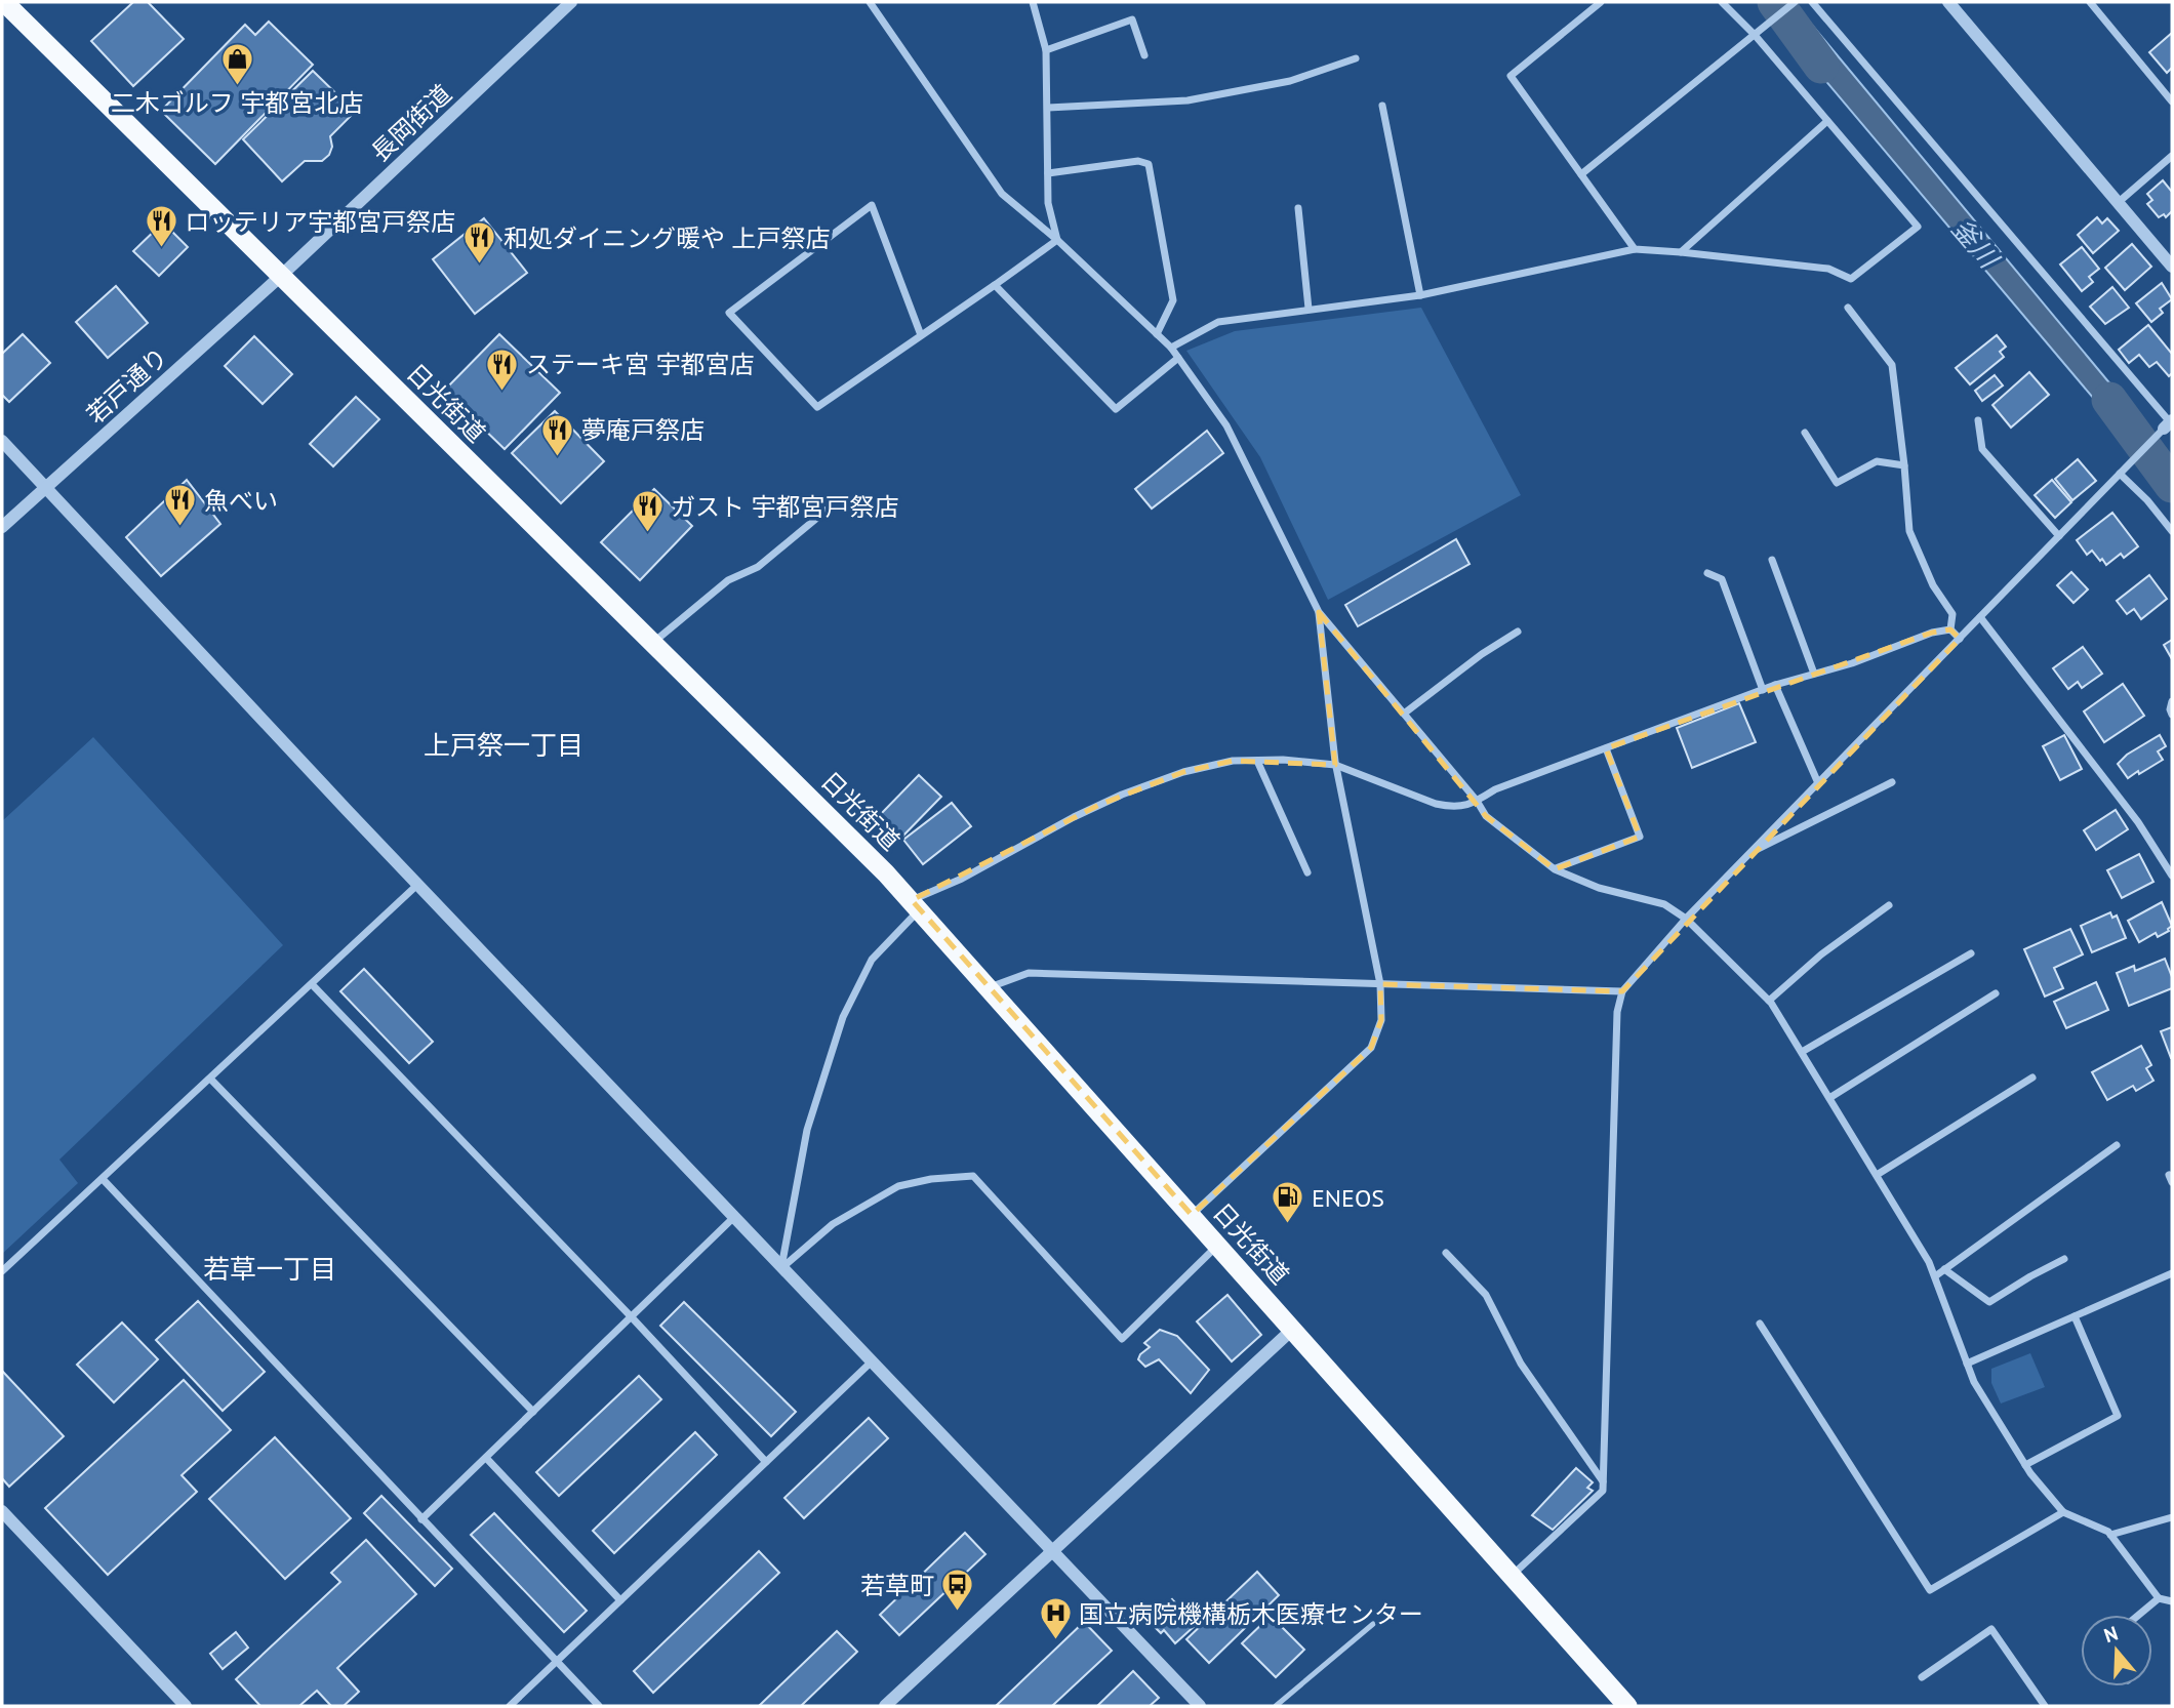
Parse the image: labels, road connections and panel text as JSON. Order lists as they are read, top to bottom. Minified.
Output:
{"streets":{"highway":["日光街道"],"street":["長岡街道","若戸通り"]},"crossings":[["長岡街道","若戸通り"],["長岡街道","日光街道"],["若戸通り","日光街道"]],"districts":["上戸祭一丁目","若草一丁目"],"water":["釜川"],"places":{"shop":["二木ゴルフ 宇都宮北店"],"restaurant":["ロッテリア宇都宮戸祭店","和処ダイニング暖や 上戸祭店","ステーキ宮 宇都宮店","夢庵戸祭店","魚べい","ガスト 宇都宮戸祭店"],"fuel station":["ENEOS"],"bus stop":["若草町"],"hospital":["国立病院機構栃木医療センター"]},"north":"top"}
